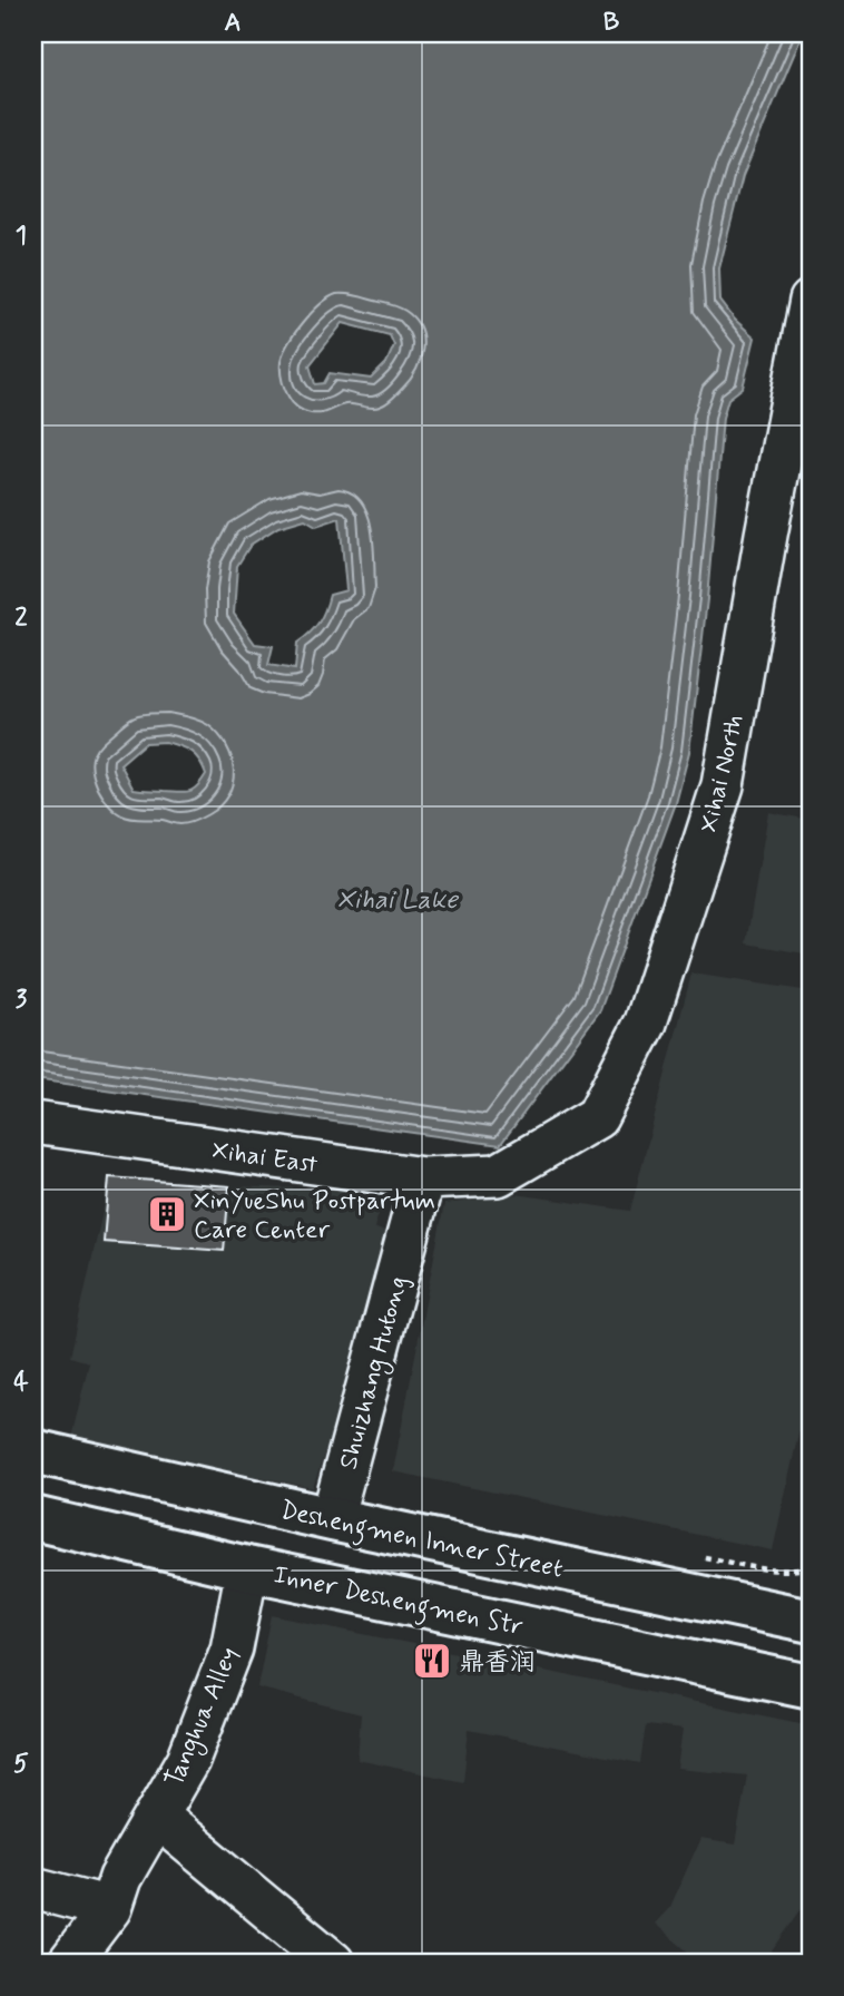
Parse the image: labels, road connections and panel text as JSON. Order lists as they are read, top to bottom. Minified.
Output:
{"streets":{"main road":["Deshengmen Inner Street","Inner Deshengmen Str"],"street":["Xihai North","Xihai East","Shuizhang Hutong","Tanghua Alley"]},"crossings":[["Xihai North","Xihai East"],["Xihai East","Shuizhang Hutong"],["Shuizhang Hutong","Deshengmen Inner Street"],["Inner Deshengmen Str","Tanghua Alley"]],"water":["Xihai Lake"],"places":{"building":["XinYueShu Postpartum Care Center"],"restaurant":["鼎香润"]},"grid":{"columns":["A","B"],"rows":["1","2","3","4","5"]}}
